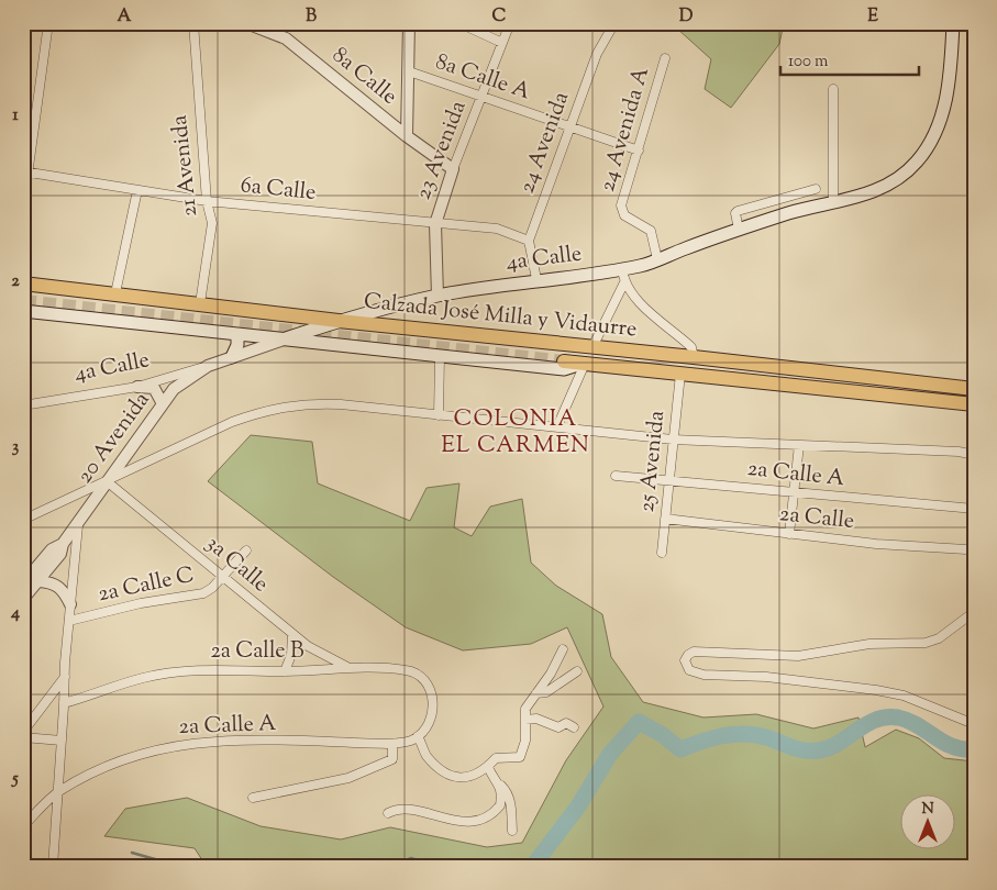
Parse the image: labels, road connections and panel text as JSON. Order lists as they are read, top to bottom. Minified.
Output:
{"streets":{"highway":["Calzada José Milla y Vidaurre"],"main road":["4a Calle"],"street":["8a Calle","8a Calle A","24 Avenida A","24 Avenida","23 Avenida","21 Avenida","6a Calle","20 Avenida","25 Avenida","2a Calle A","2a Calle","3a Calle","2a Calle C","2a Calle B"]},"crossings":[["8a Calle","23 Avenida"],["8a Calle A","24 Avenida A"],["8a Calle A","24 Avenida"],["8a Calle A","23 Avenida"],["24 Avenida A","4a Calle"],["24 Avenida","6a Calle"],["23 Avenida","6a Calle"],["23 Avenida","4a Calle"],["21 Avenida","6a Calle"],["21 Avenida","Calzada José Milla y Vidaurre"],["4a Calle","Calzada José Milla y Vidaurre"],["4a Calle","20 Avenida"],["Calzada José Milla y Vidaurre","25 Avenida"],["20 Avenida","3a Calle"],["25 Avenida","2a Calle A"],["25 Avenida","2a Calle"],["2a Calle A","2a Calle B"],["3a Calle","2a Calle C"],["3a Calle","2a Calle B"]],"districts":["COLONIA EL CARMEN"],"scale_bar":"100 m","north":"top","grid":{"columns":["A","B","C","D","E"],"rows":["1","2","3","4","5"]}}
